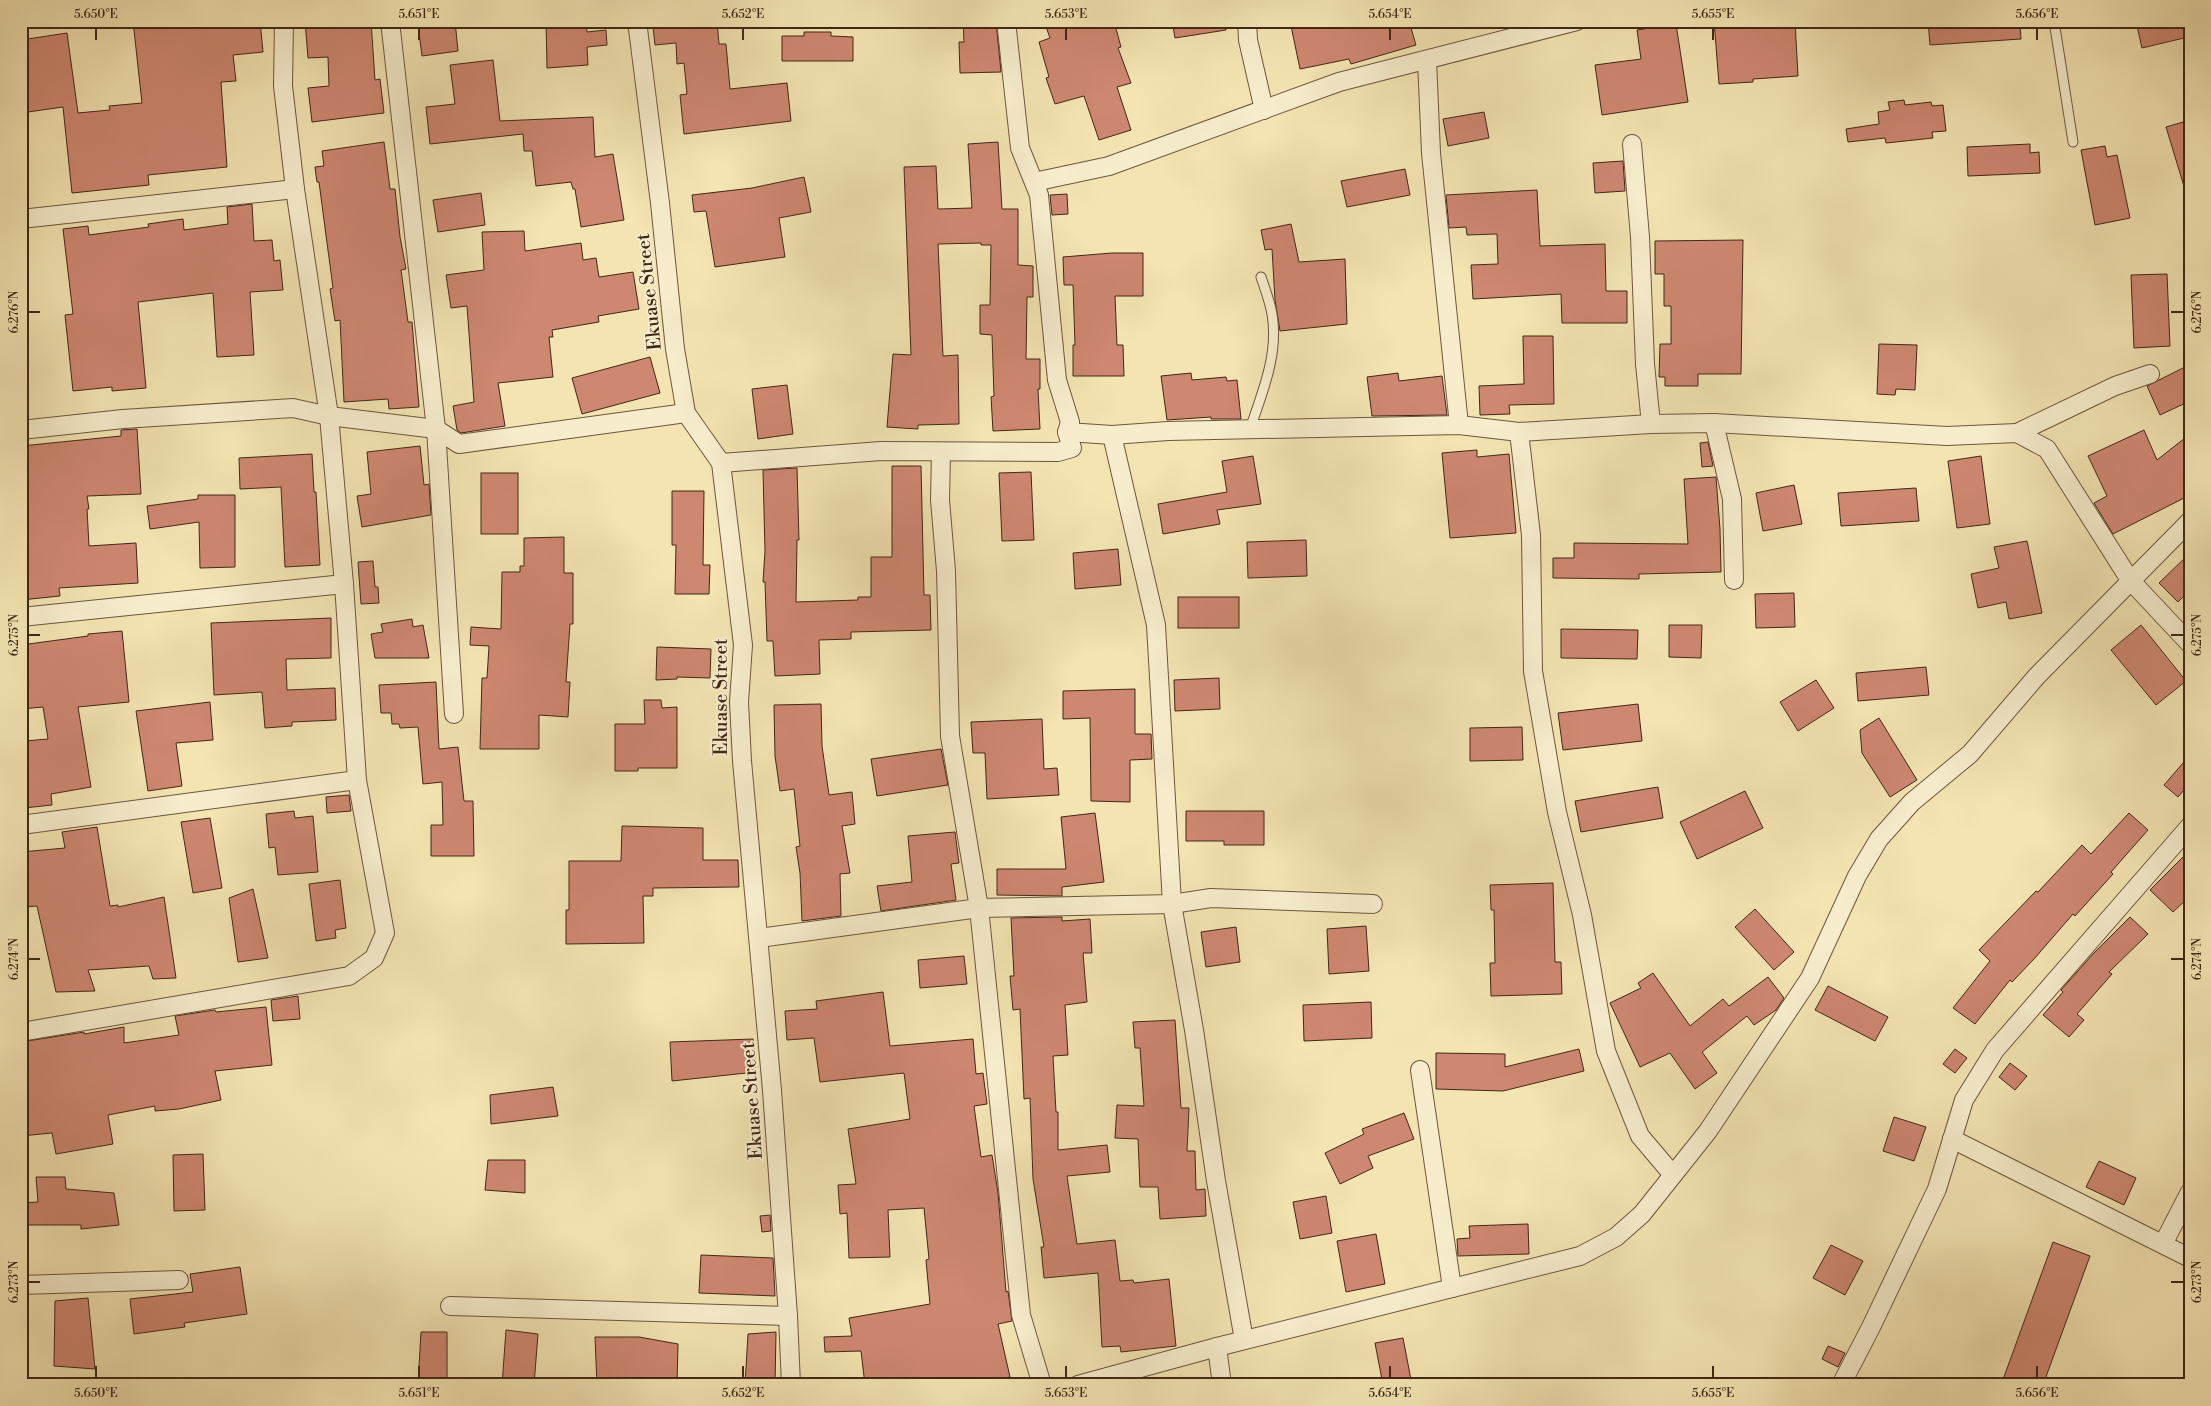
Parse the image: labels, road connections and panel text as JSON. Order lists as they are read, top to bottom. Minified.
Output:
{"streets":{"street":["Ekuase Street"]},"coordinates":["5.650°E","5.651°E","5.652°E","5.653°E","5.654°E","5.655°E","5.656°E","6.276°N","6.275°N","6.274°N","6.273°N"]}
